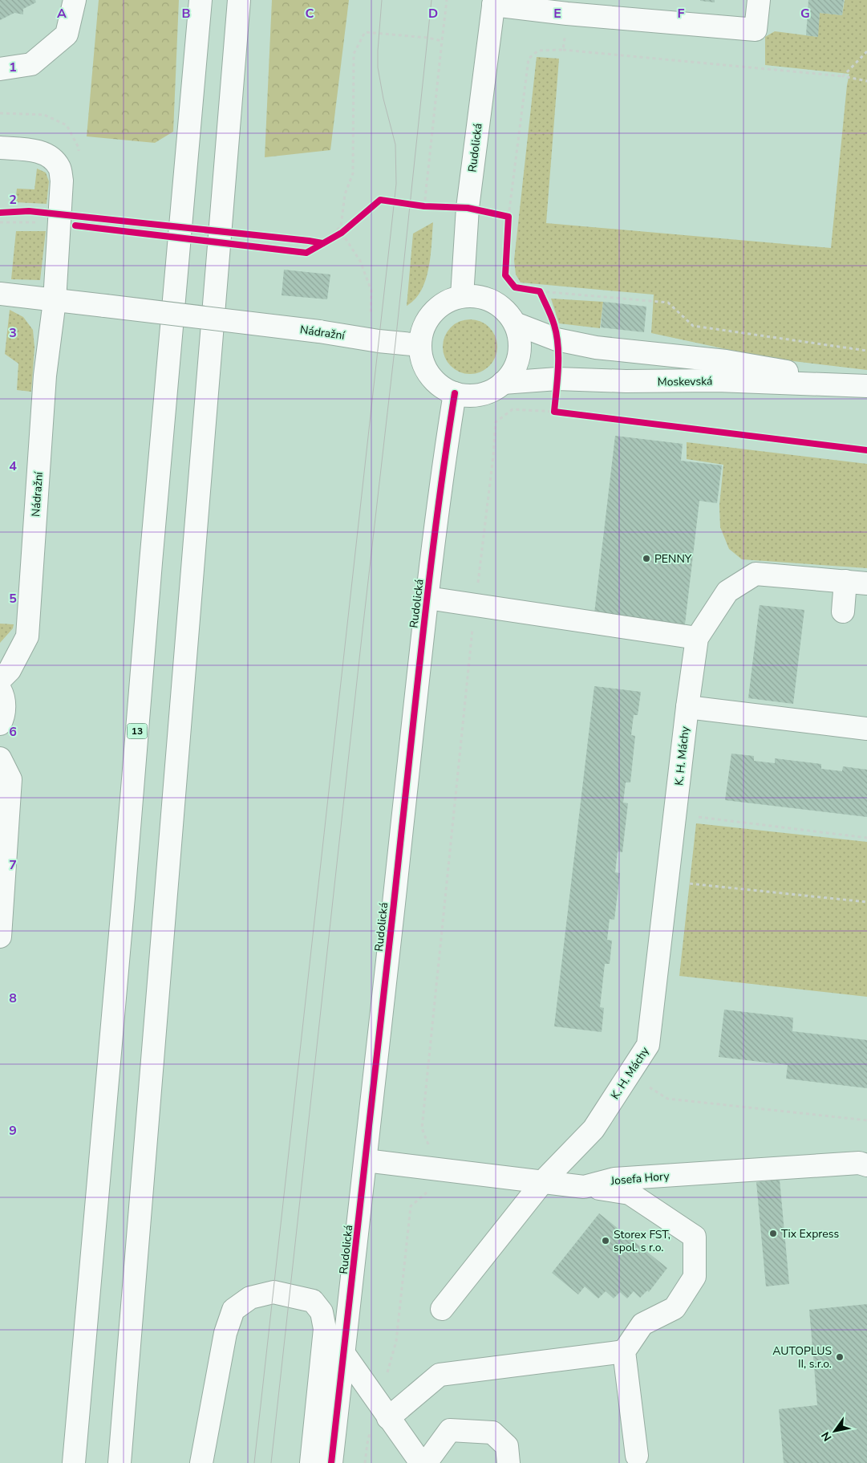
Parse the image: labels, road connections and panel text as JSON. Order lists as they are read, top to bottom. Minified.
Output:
{"streets":{"main road":["Rudolická","Nádražní","Moskevská","13","K. H. Máchy","Josefa Hory"]},"crossings":[["Rudolická","Nádražní"],["Rudolická","Moskevská"],["Rudolická","Josefa Hory"],["Nádražní","Moskevská"],["K. H. Máchy","Josefa Hory"]],"places":["PENNY","Tix Express","Storex FST, spol. s r.o.","AUTOPLUS II, s.r.o."],"north":"bottom left","grid":{"columns":["A","B","C","D","E","F","G"],"rows":["1","2","3","4","5","6","7","8","9"]}}
